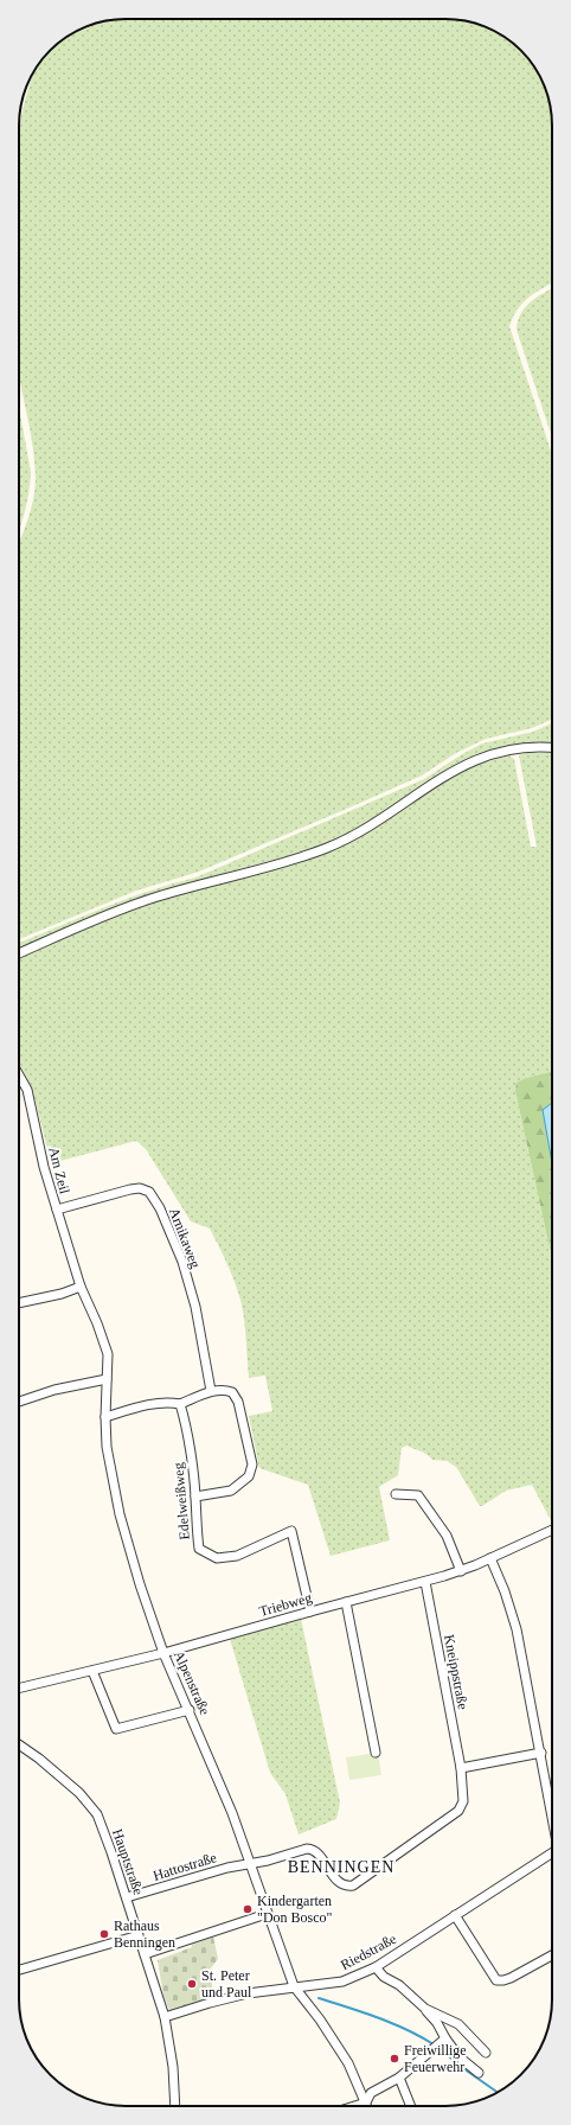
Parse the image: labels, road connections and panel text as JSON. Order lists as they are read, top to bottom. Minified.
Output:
{"streets":{"street":["Am Zeil","Arnikaweg","Edelweißweg","Triebweg","Kneippstraße","Alpenstraße","Hauptstraße","Hattostraße","Riedstraße"]},"crossings":[["Am Zeil","Arnikaweg"],["Am Zeil","Alpenstraße"],["Edelweißweg","Triebweg"],["Triebweg","Kneippstraße"],["Triebweg","Alpenstraße"],["Kneippstraße","Alpenstraße"],["Kneippstraße","Hattostraße"],["Alpenstraße","Hattostraße"],["Alpenstraße","Riedstraße"],["Hauptstraße","Hattostraße"],["Hauptstraße","Riedstraße"]],"districts":["BENNINGEN"],"places":["Kindergarten \"Don Bosco\"","Rathaus Benningen","St. Peter und Paul","Freiwillige Feuerwehr"]}
